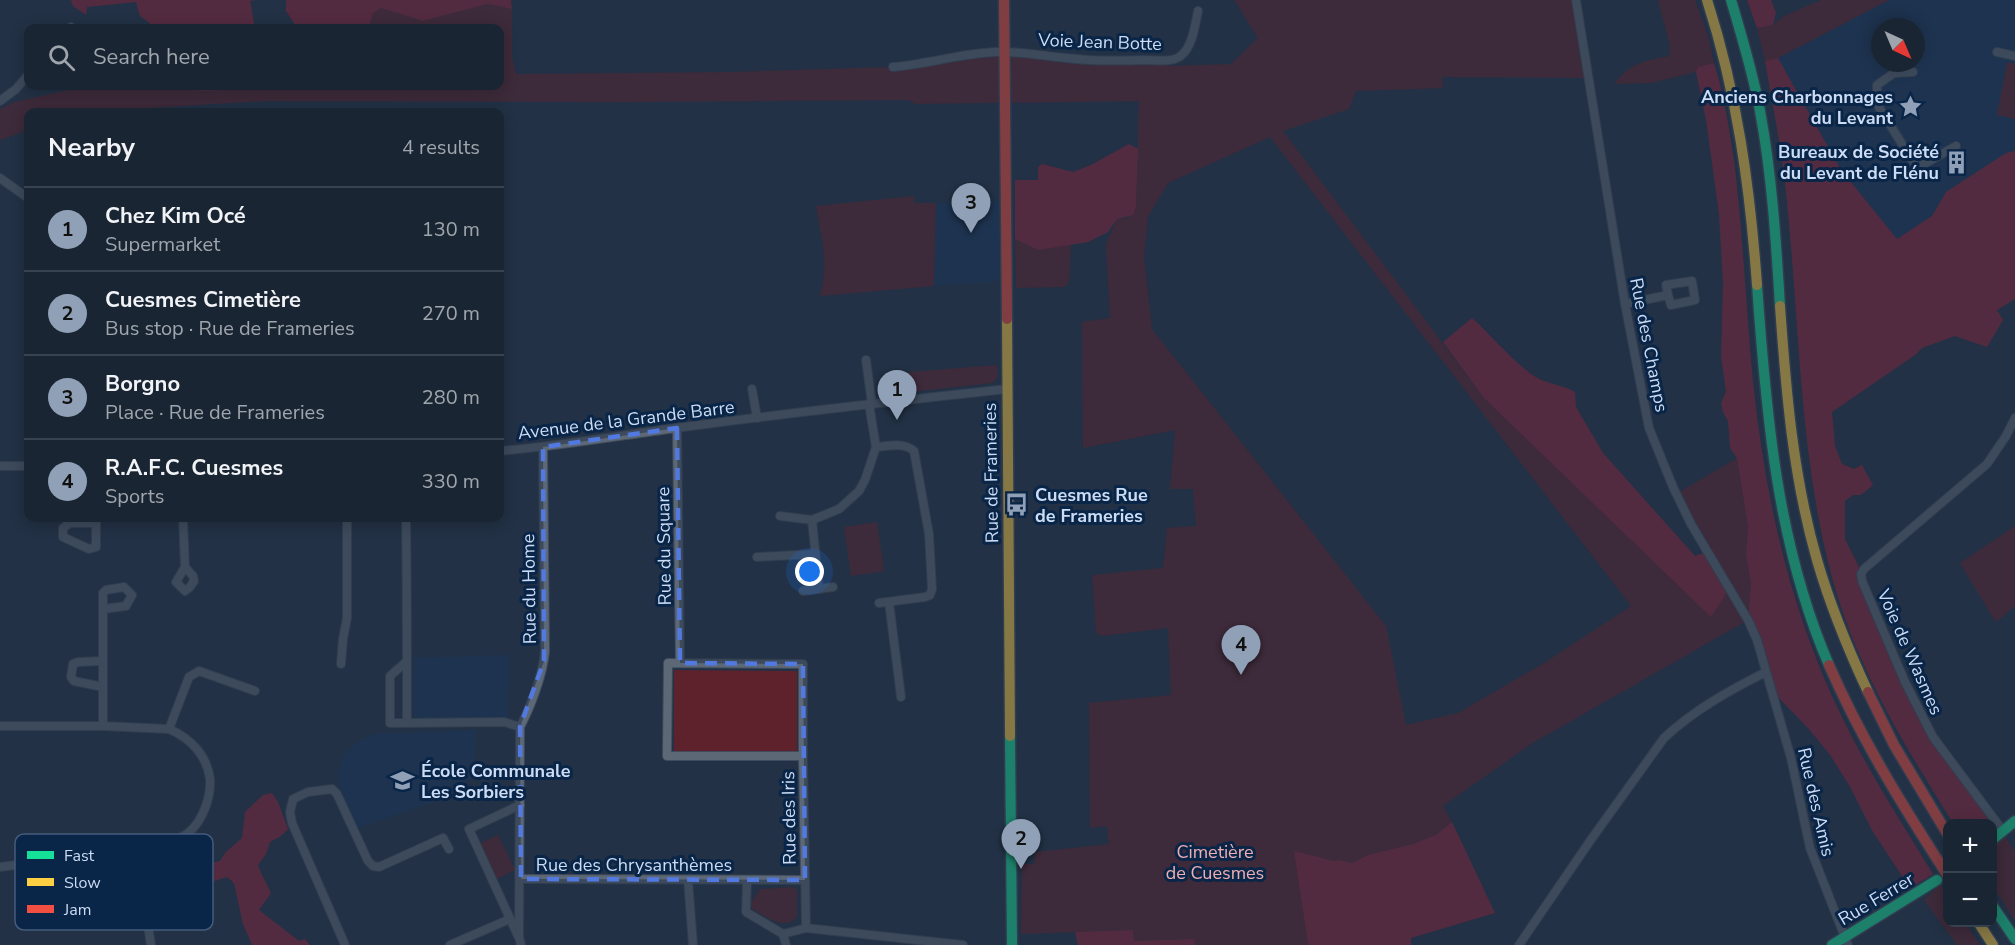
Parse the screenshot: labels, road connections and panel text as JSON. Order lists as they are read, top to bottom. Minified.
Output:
{"streets":{"main road":["Rue de Frameries","Rue Ferrer"],"street":["Voie Jean Botte","Rue des Champs","Avenue de la Grande Barre","Rue du Square","Rue du Home","Voie de Wasmes","Rue des Amis","Rue des Iris","Rue des Chrysanthèmes"]},"crossings":[["Voie Jean Botte","Rue de Frameries"],["Rue des Champs","Rue des Amis"],["Avenue de la Grande Barre","Rue de Frameries"],["Avenue de la Grande Barre","Rue du Square"],["Avenue de la Grande Barre","Rue du Home"],["Rue du Square","Rue des Iris"],["Rue des Amis","Rue Ferrer"],["Rue des Iris","Rue des Chrysanthèmes"]],"parks":["Cimetière de Cuesmes"],"places":{"place":["Anciens Charbonnages du Levant"],"building":["Bureaux de Société du Levant de Flénu"],"bus stop":["Cuesmes Rue de Frameries"],"school or university":["École Communale Les Sorbiers"]},"legend":["Fast","Slow","Jam"],"north":"bottom right","page":{"search":"Search here","heading":["Nearby","4 results"],"pins":["3","1","4","2"],"list":[{"mark":"1","name":"Chez Kim Océ","note":"Supermarket","value":"130 m"},{"mark":"2","name":"Cuesmes Cimetière","note":"Bus stop · Rue de Frameries","value":"270 m"},{"mark":"3","name":"Borgno","note":"Place · Rue de Frameries","value":"280 m"},{"mark":"4","name":"R.A.F.C. Cuesmes","note":"Sports","value":"330 m"}],"map_buttons":["+","−"]}}
